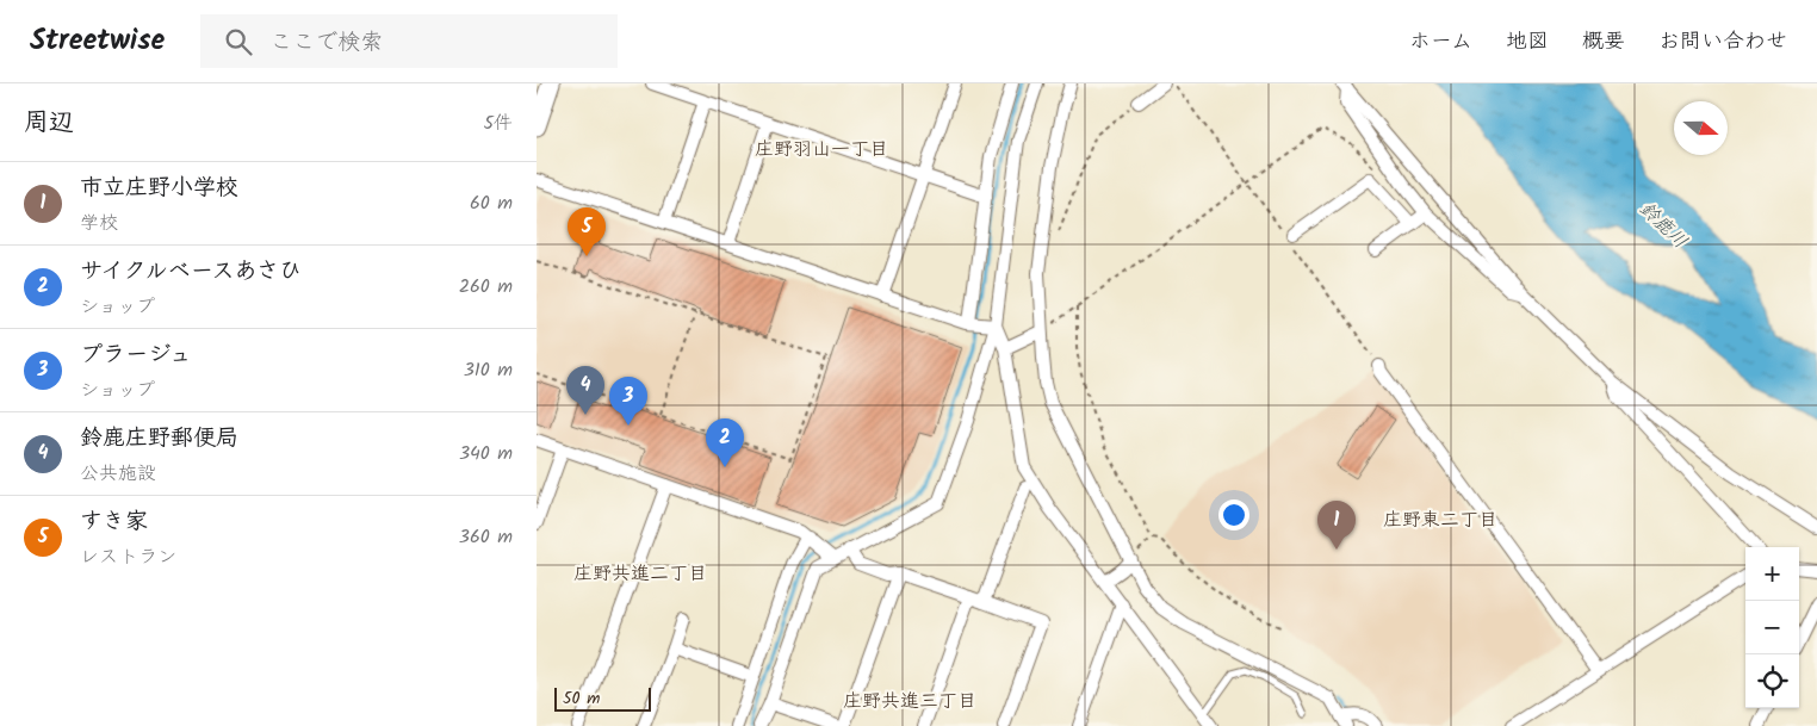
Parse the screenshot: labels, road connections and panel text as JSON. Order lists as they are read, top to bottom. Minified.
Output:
{"districts":["庄野羽山一丁目","庄野東二丁目","庄野共進二丁目","庄野共進三丁目"],"water":["鈴鹿川"],"scale_bar":"50 m","north":"right","page":{"header":"Streetwise","search":"ここで検索","nav":["ホーム","地図","概要","お問い合わせ"],"heading":["周辺","5件"],"list":[{"mark":"1","name":"市立庄野小学校","note":"学校","value":"60 m"},{"mark":"2","name":"サイクルベースあさひ","note":"ショップ","value":"260 m"},{"mark":"3","name":"プラージュ","note":"ショップ","value":"310 m"},{"mark":"4","name":"鈴鹿庄野郵便局","note":"公共施設","value":"340 m"},{"mark":"5","name":"すき家","note":"レストラン","value":"360 m"}],"pins":["5","4","3","2","1"],"map_buttons":["+","−"],"scale":"50 m"}}
